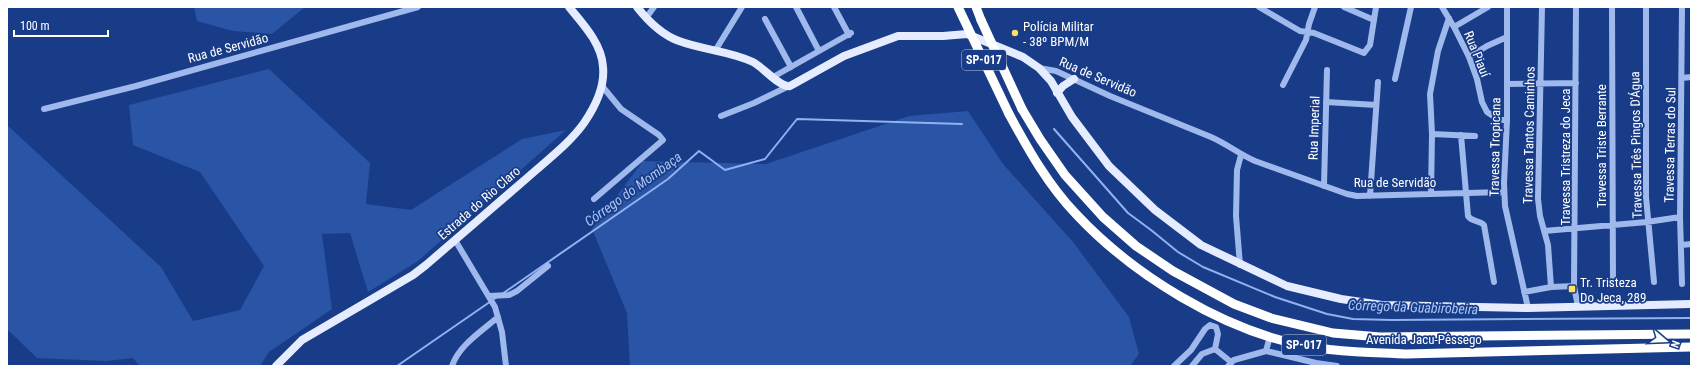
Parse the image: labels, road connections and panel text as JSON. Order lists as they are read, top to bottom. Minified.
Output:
{"streets":{"highway":["SP-017","Avenida Jacu-Pêssego"],"main road":["Rua de Servidão","Estrada do Rio Claro"],"street":["Rua Piauí","Rua Imperial","Travessa Tantos Caminhos","Travessa Três Pingos D'Água","Travessa Terras do Sul","Travessa Triste Berrante","Travessa Tropicana","Travessa Tristreza do Jeca"]},"crossings":[["Rua de Servidão","Rua Imperial"],["Rua de Servidão","Travessa Tropicana"],["Rua Piauí","Travessa Tropicana"]],"water":["Córrego do Mombaça","Córrego da Guabirobeira"],"places":{"other":["Polícia Militar - 38º BPM/M"],"transit":["Tr. Tristeza Do Jeca, 289"]},"scale_bar":"100 m","north":"right"}
